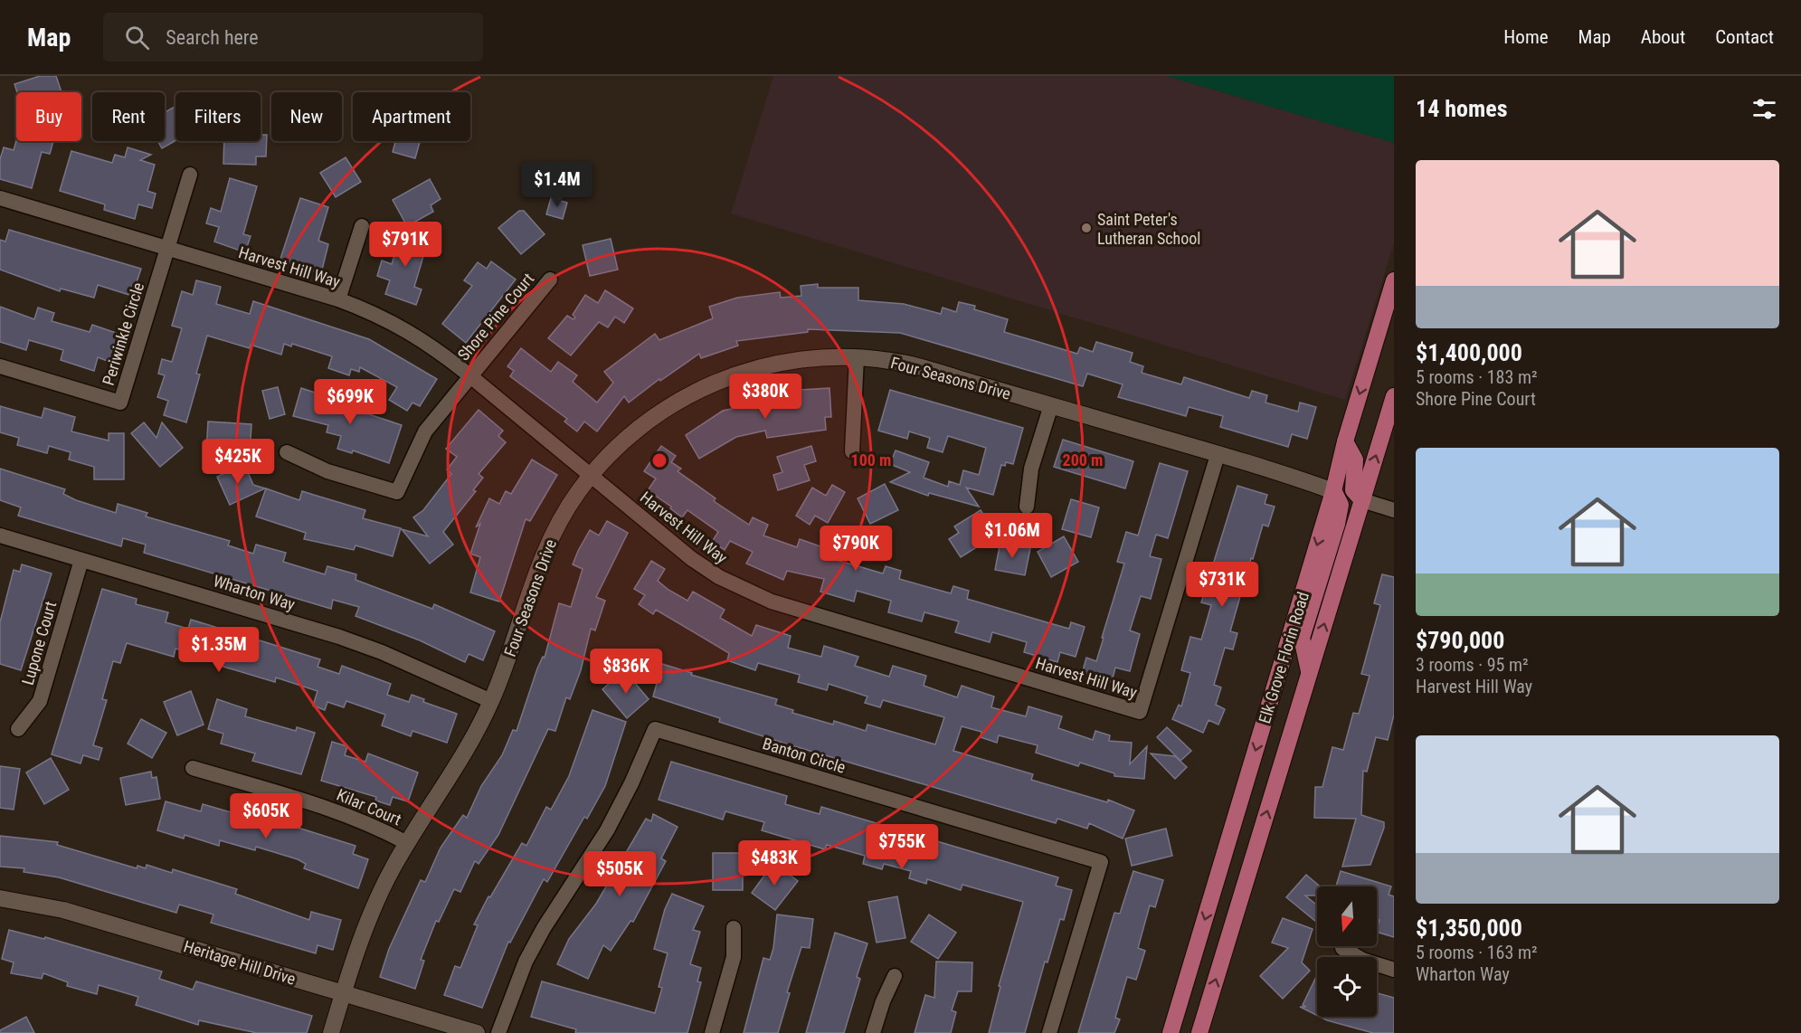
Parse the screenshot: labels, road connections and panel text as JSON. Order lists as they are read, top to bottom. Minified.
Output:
{"streets":{"main road":["Elk Grove Florin Road"],"street":["Harvest Hill Way","Shore Pine Court","Periwinkle Circle","Four Seasons Drive","Wharton Way","Lupone Court","Banton Circle","Kilar Court","Heritage Hill Drive"]},"crossings":[["Harvest Hill Way","Shore Pine Court"],["Harvest Hill Way","Periwinkle Circle"],["Harvest Hill Way","Four Seasons Drive"],["Four Seasons Drive","Wharton Way"],["Four Seasons Drive","Elk Grove Florin Road"],["Four Seasons Drive","Kilar Court"],["Four Seasons Drive","Heritage Hill Drive"],["Wharton Way","Lupone Court"]],"places":["Saint Peter's Lutheran School"],"north":"bottom","page":{"header":"Map","search":"Search here","nav":["Home","Map","About","Contact"],"heading":"14 homes","chip":["Buy","Rent","Filters","New","Apartment"],"list":[{"name":"$1,400,000","note":"5 rooms · 183 m² · Shore Pine Court"},{"name":"$790,000","note":"3 rooms · 95 m² · Harvest Hill Way"},{"name":"$1,350,000","note":"5 rooms · 163 m² · Wharton Way"}],"price":["$1.4M","$791K","$380K","$699K","$425K","$1.06M","$790K","$731K","$1.35M","$836K","$605K","$755K","$483K","$505K"]},"rings":["100 m","200 m"]}
